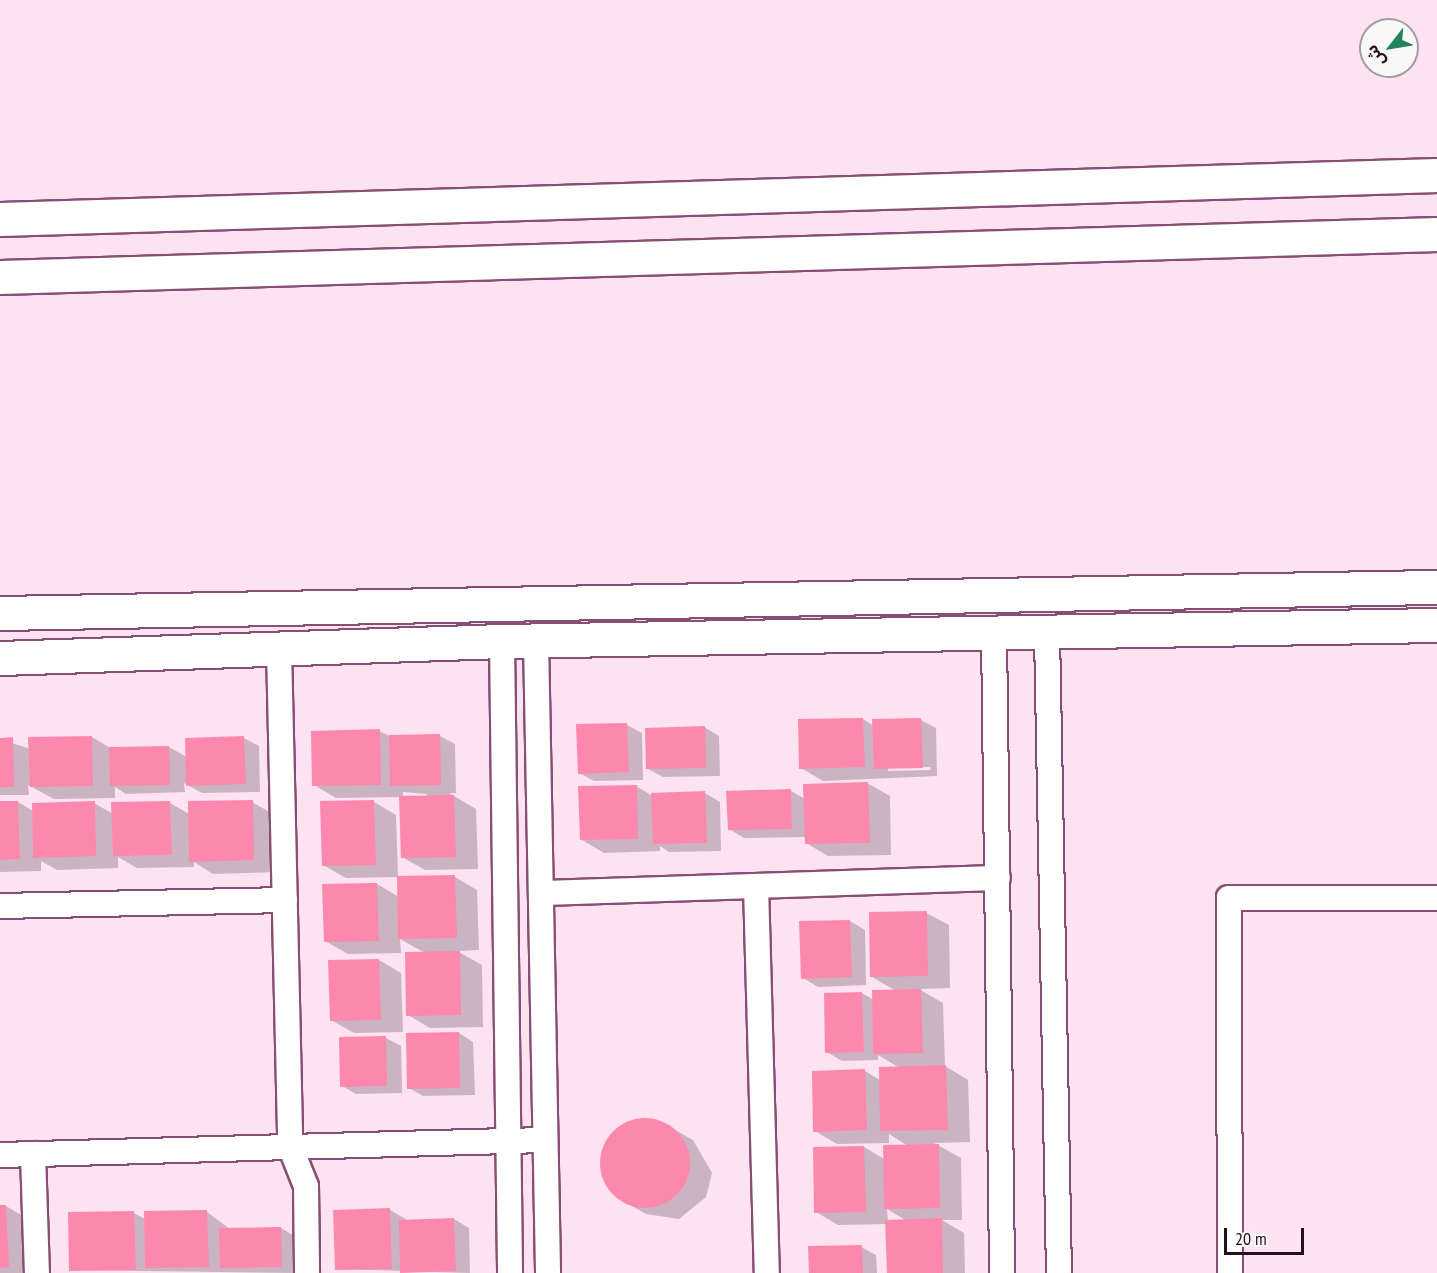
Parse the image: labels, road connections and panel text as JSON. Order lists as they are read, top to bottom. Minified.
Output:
{"scale_bar":"20 m","north":"bottom left"}
